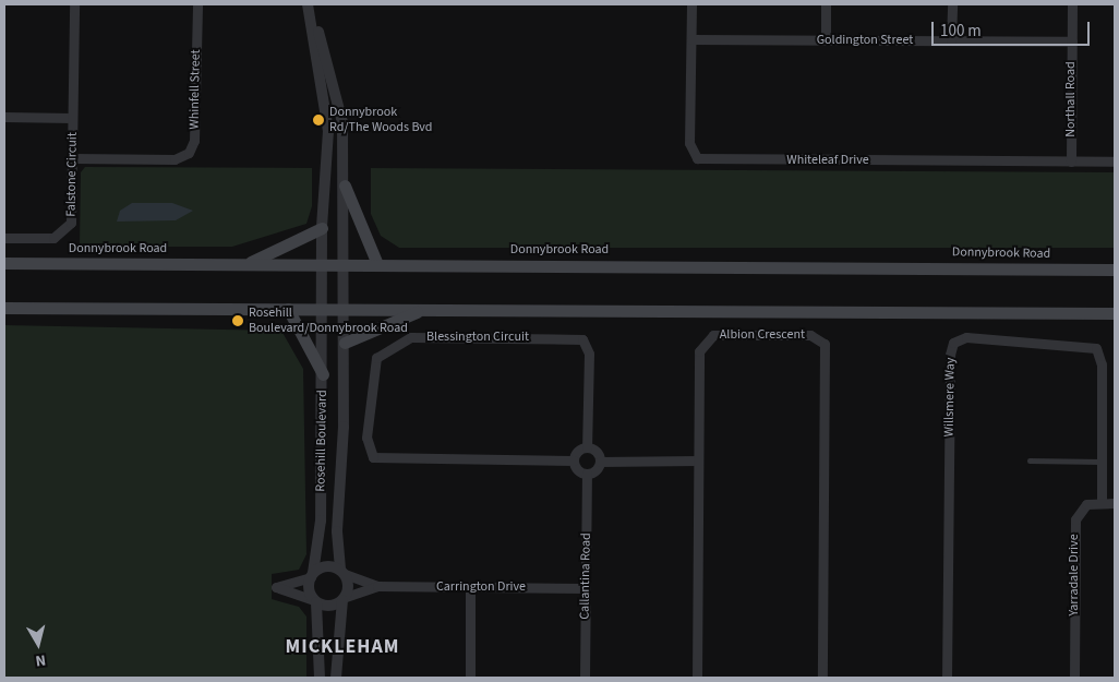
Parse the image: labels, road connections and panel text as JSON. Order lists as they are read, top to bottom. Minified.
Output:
{"streets":{"main road":["Donnybrook Road"],"street":["Goldington Street","Whinfell Street","Northall Road","Whiteleaf Drive","Falstone Circuit","Albion Crescent","Blessington Circuit","Willsmere Way","Rosehill Boulevard","Yarradale Drive","Callantina Road","Carrington Drive"]},"crossings":[["Goldington Street","Northall Road"],["Goldington Street","Whiteleaf Drive"],["Whinfell Street","Falstone Circuit"],["Northall Road","Whiteleaf Drive"],["Donnybrook Road","Rosehill Boulevard"],["Willsmere Way","Yarradale Drive"],["Rosehill Boulevard","Carrington Drive"],["Callantina Road","Carrington Drive"]],"districts":["MICKLEHAM"],"places":["Donnybrook Rd/The Woods Bvd","Rosehill Boulevard/Donnybrook Road"],"scale_bar":"100 m","north":"bottom"}
